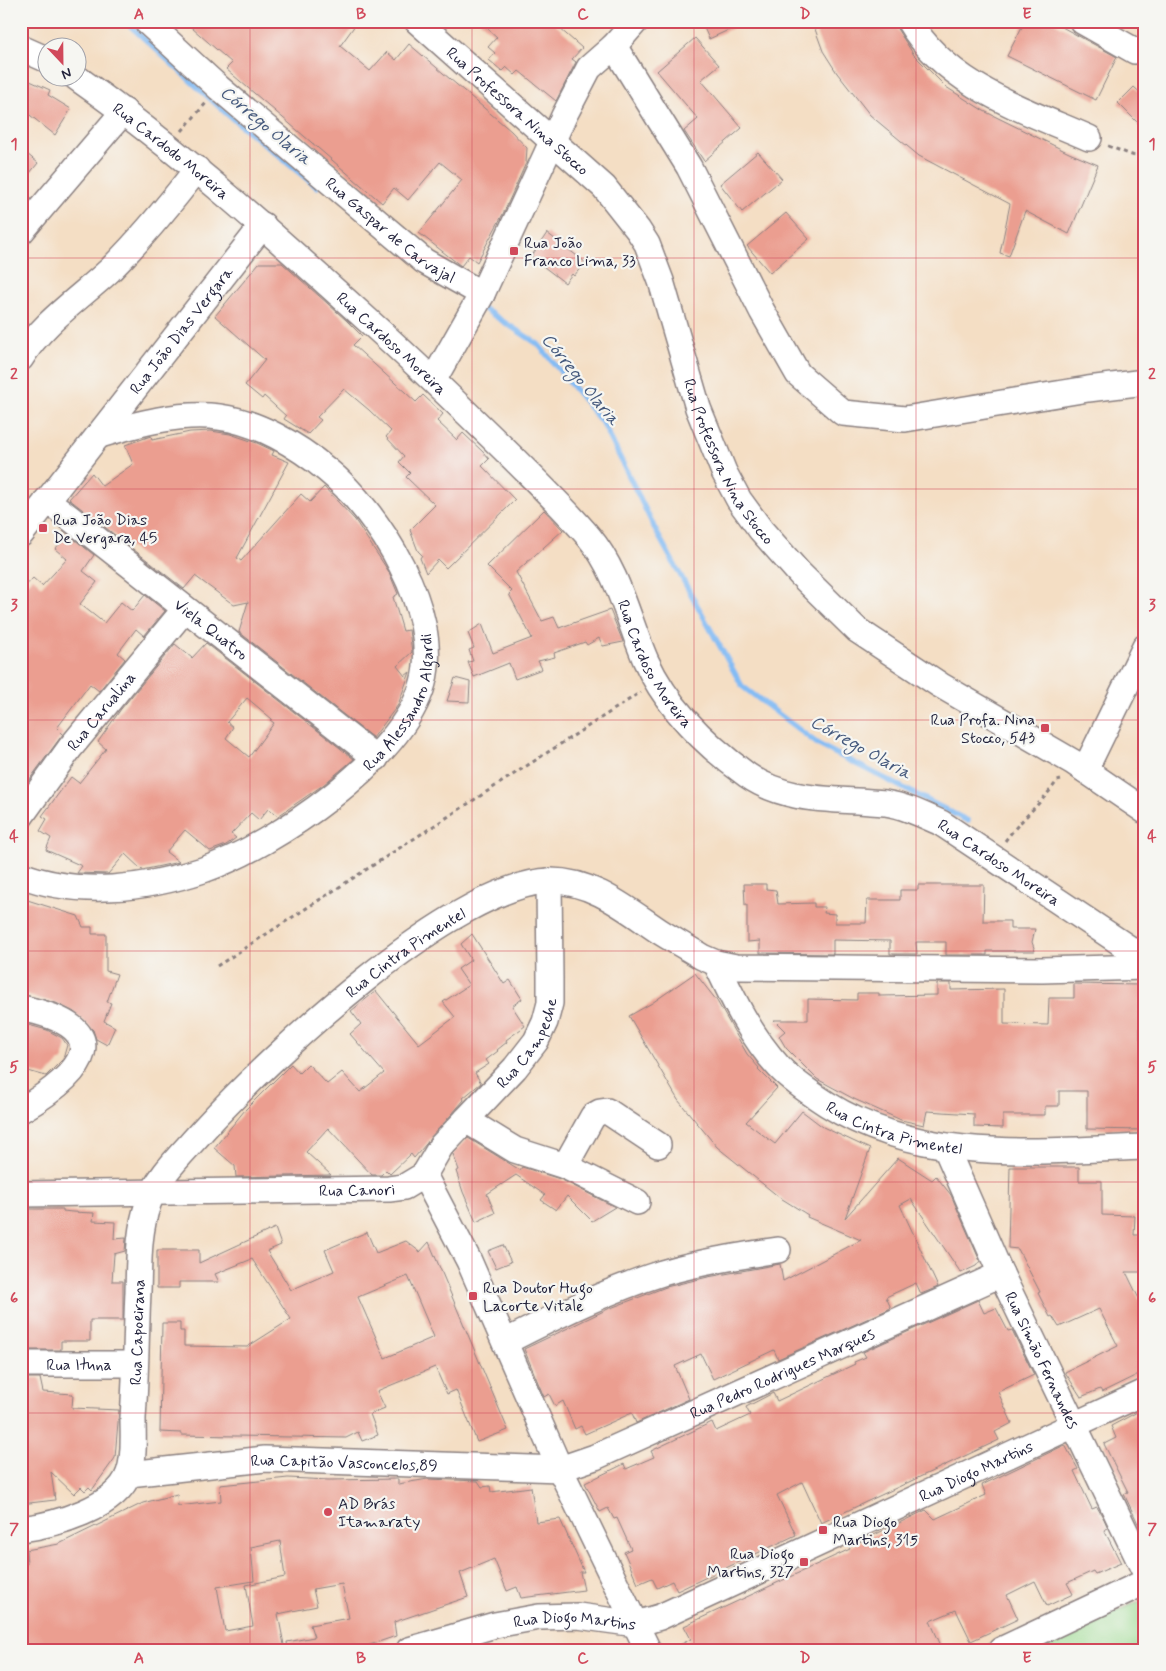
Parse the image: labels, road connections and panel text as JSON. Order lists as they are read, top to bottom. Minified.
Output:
{"streets":{"street":["Rua Professora Nina Stocco","Rua Cardodo Moreira","Rua Gaspar de Carvajal","Rua João Dias Vergara","Rua Cardoso Moreira","Viela Quatro","Rua Alessandro Algardi","Rua Carualina","Rua Cintra Pimentel","Rua Campeche","Rua Canori","Rua Capoeirana","Rua Simão Fernandes","Rua Ituna","Rua Pedro Rodrigues Marques","Rua Capitão Vasconcelos,89","Rua Diogo Martins"]},"crossings":[["Rua Cardodo Moreira","Rua João Dias Vergara"],["Rua Cardodo Moreira","Rua Cardoso Moreira"],["Rua João Dias Vergara","Rua Cardoso Moreira"],["Rua João Dias Vergara","Viela Quatro"],["Rua João Dias Vergara","Rua Alessandro Algardi"],["Viela Quatro","Rua Alessandro Algardi"],["Viela Quatro","Rua Carualina"],["Rua Cintra Pimentel","Rua Campeche"],["Rua Cintra Pimentel","Rua Canori"],["Rua Cintra Pimentel","Rua Capoeirana"],["Rua Cintra Pimentel","Rua Simão Fernandes"],["Rua Campeche","Rua Canori"],["Rua Canori","Rua Capoeirana"],["Rua Capoeirana","Rua Ituna"],["Rua Capoeirana","Rua Capitão Vasconcelos,89"],["Rua Simão Fernandes","Rua Pedro Rodrigues Marques"],["Rua Simão Fernandes","Rua Diogo Martins"],["Rua Pedro Rodrigues Marques","Rua Capitão Vasconcelos,89"]],"water":["Córrego Olaria"],"places":{"transit":["Rua João Franco Lima, 33","Rua João Dias De Vergara, 45","Rua Profa. Nina Stocco, 543","Rua Doutor Hugo Lacorte Vitale","Rua Diogo Martins, 315","Rua Diogo Martins, 327"],"other":["AD Brás Itamaraty"]},"north":"bottom","grid":{"columns":["A","B","C","D","E"],"rows":["1","2","3","4","5","6","7"]}}
